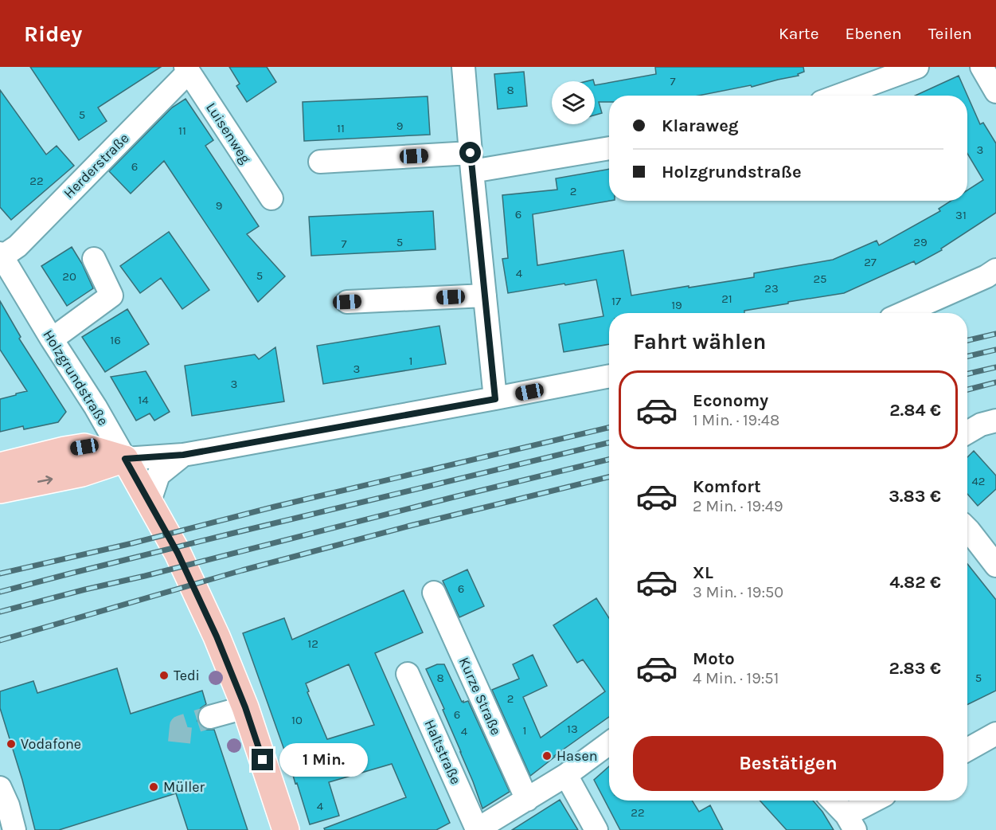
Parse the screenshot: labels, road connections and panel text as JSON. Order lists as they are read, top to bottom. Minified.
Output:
{"streets":{"main road":["Holzgrundstraße"],"street":["Luisenweg","Herderstraße","Kurze Straße","Haltstraße"]},"crossings":[["Luisenweg","Herderstraße"],["Herderstraße","Holzgrundstraße"]],"places":["Tedi","Vodafone","Hasen","Müller"],"house_numbers":["7","8","5","9","11","11","3","6","22","2","9","6","31","5","29","7","27","4","5","20","25","23","21","17","19","16","1","3","3","14","42","6","12","8","5","2","6","10","13","1","4","4","22"],"page":{"header":"Ridey","nav":["Karte","Ebenen","Teilen"],"banner":["Klaraweg","Holzgrundstraße"],"heading":"Fahrt wählen","list":[{"name":"Economy","note":"1 Min. · 19:48","value":"2.84 €"},{"name":"Komfort","note":"2 Min. · 19:49","value":"3.83 €"},{"name":"XL","note":"3 Min. · 19:50","value":"4.82 €"},{"name":"Moto","note":"4 Min. · 19:51","value":"2.83 €"}],"buttons":"Bestätigen","bubble":"1 Min."}}
